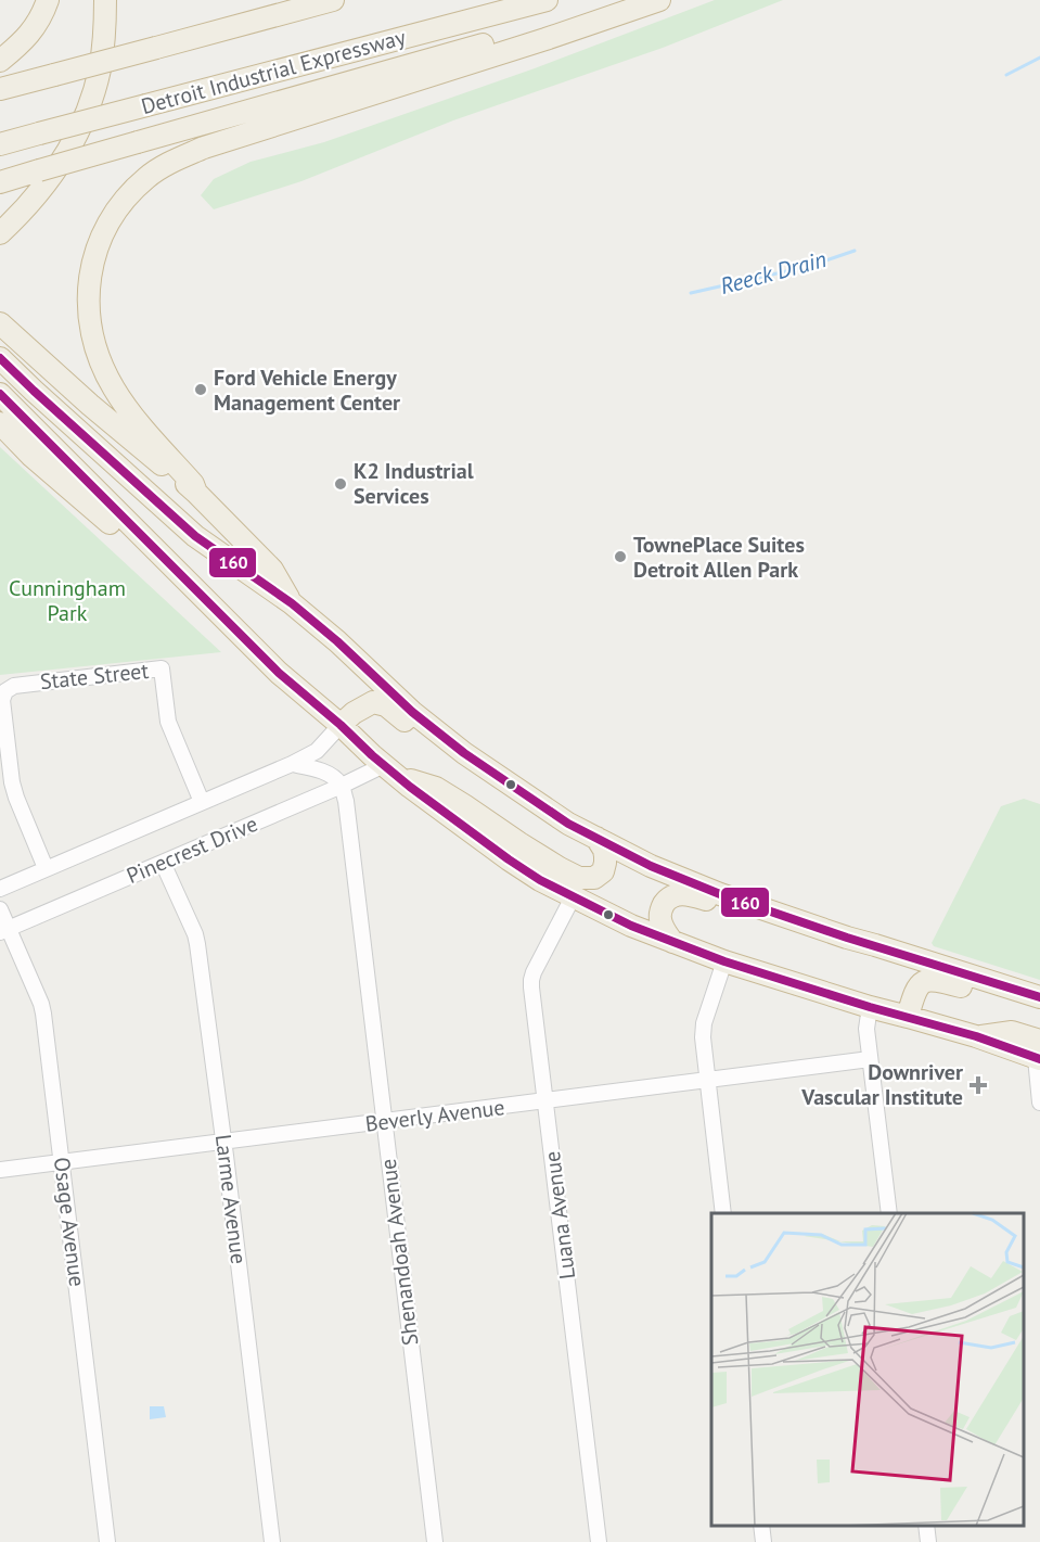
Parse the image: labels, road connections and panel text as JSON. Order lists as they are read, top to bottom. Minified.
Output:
{"streets":{"highway":["Detroit Industrial Expressway"],"street":["State Street","Pinecrest Drive","Beverly Avenue","Larme Avenue","Luana Avenue","Osage Avenue","Shenandoah Avenue"]},"crossings":[["State Street","Pinecrest Drive"],["Pinecrest Drive","Larme Avenue"],["Pinecrest Drive","Osage Avenue"],["Pinecrest Drive","Shenandoah Avenue"],["Beverly Avenue","Larme Avenue"],["Beverly Avenue","Luana Avenue"],["Beverly Avenue","Osage Avenue"],["Beverly Avenue","Shenandoah Avenue"]],"water":["Reeck Drain"],"parks":["Cunningham Park"],"places":{"other":["Ford Vehicle Energy Management Center","K2 Industrial Services","TownePlace Suites Detroit Allen Park"],"health":["Downriver Vascular Institute"]},"lines":["transit line 160"]}
